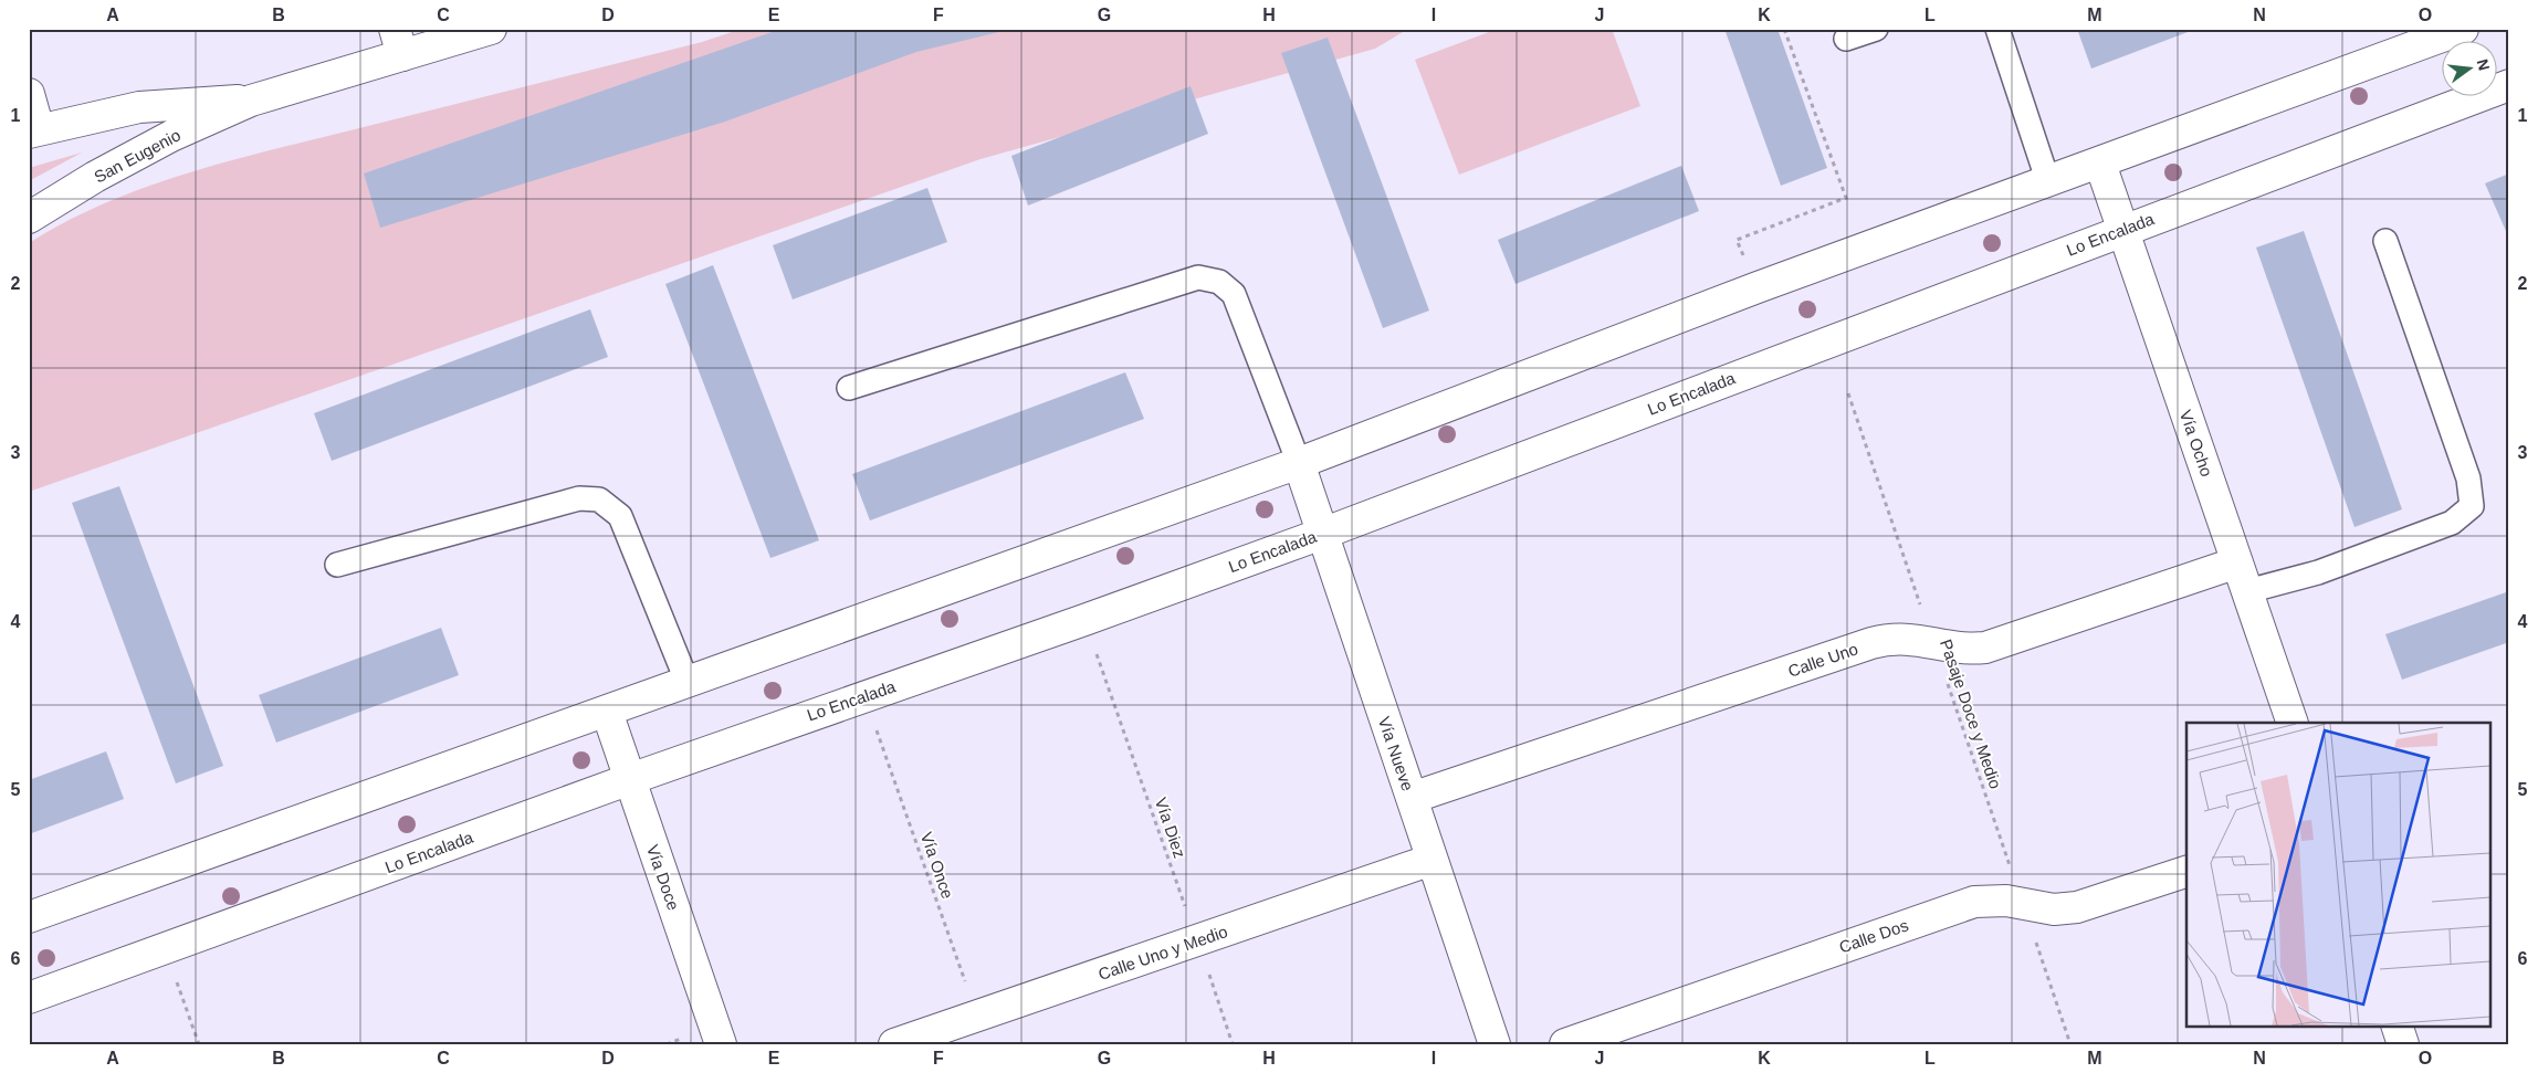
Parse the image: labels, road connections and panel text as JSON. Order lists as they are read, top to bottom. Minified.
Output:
{"streets":{"street":["San Eugenio","Lo Encalada","Vía Ocho","Calle Uno","Vía Nueve","Vía Doce","Calle Dos","Calle Uno y Medio"],"path":["Pasaje Doce y Medio","Vía Diez","Vía Once"]},"crossings":[["Lo Encalada","Vía Ocho"],["Lo Encalada","Vía Nueve"],["Lo Encalada","Vía Diez"],["Lo Encalada","Vía Once"],["Lo Encalada","Vía Doce"],["Vía Ocho","Calle Uno"],["Calle Uno","Pasaje Doce y Medio"],["Calle Uno","Vía Nueve"],["Pasaje Doce y Medio","Calle Dos"],["Vía Nueve","Calle Uno y Medio"],["Vía Diez","Calle Uno y Medio"],["Vía Once","Calle Uno y Medio"]],"north":"right","grid":{"columns":["A","B","C","D","E","F","G","H","I","J","K","L","M","N","O"],"rows":["1","2","3","4","5","6"]}}
